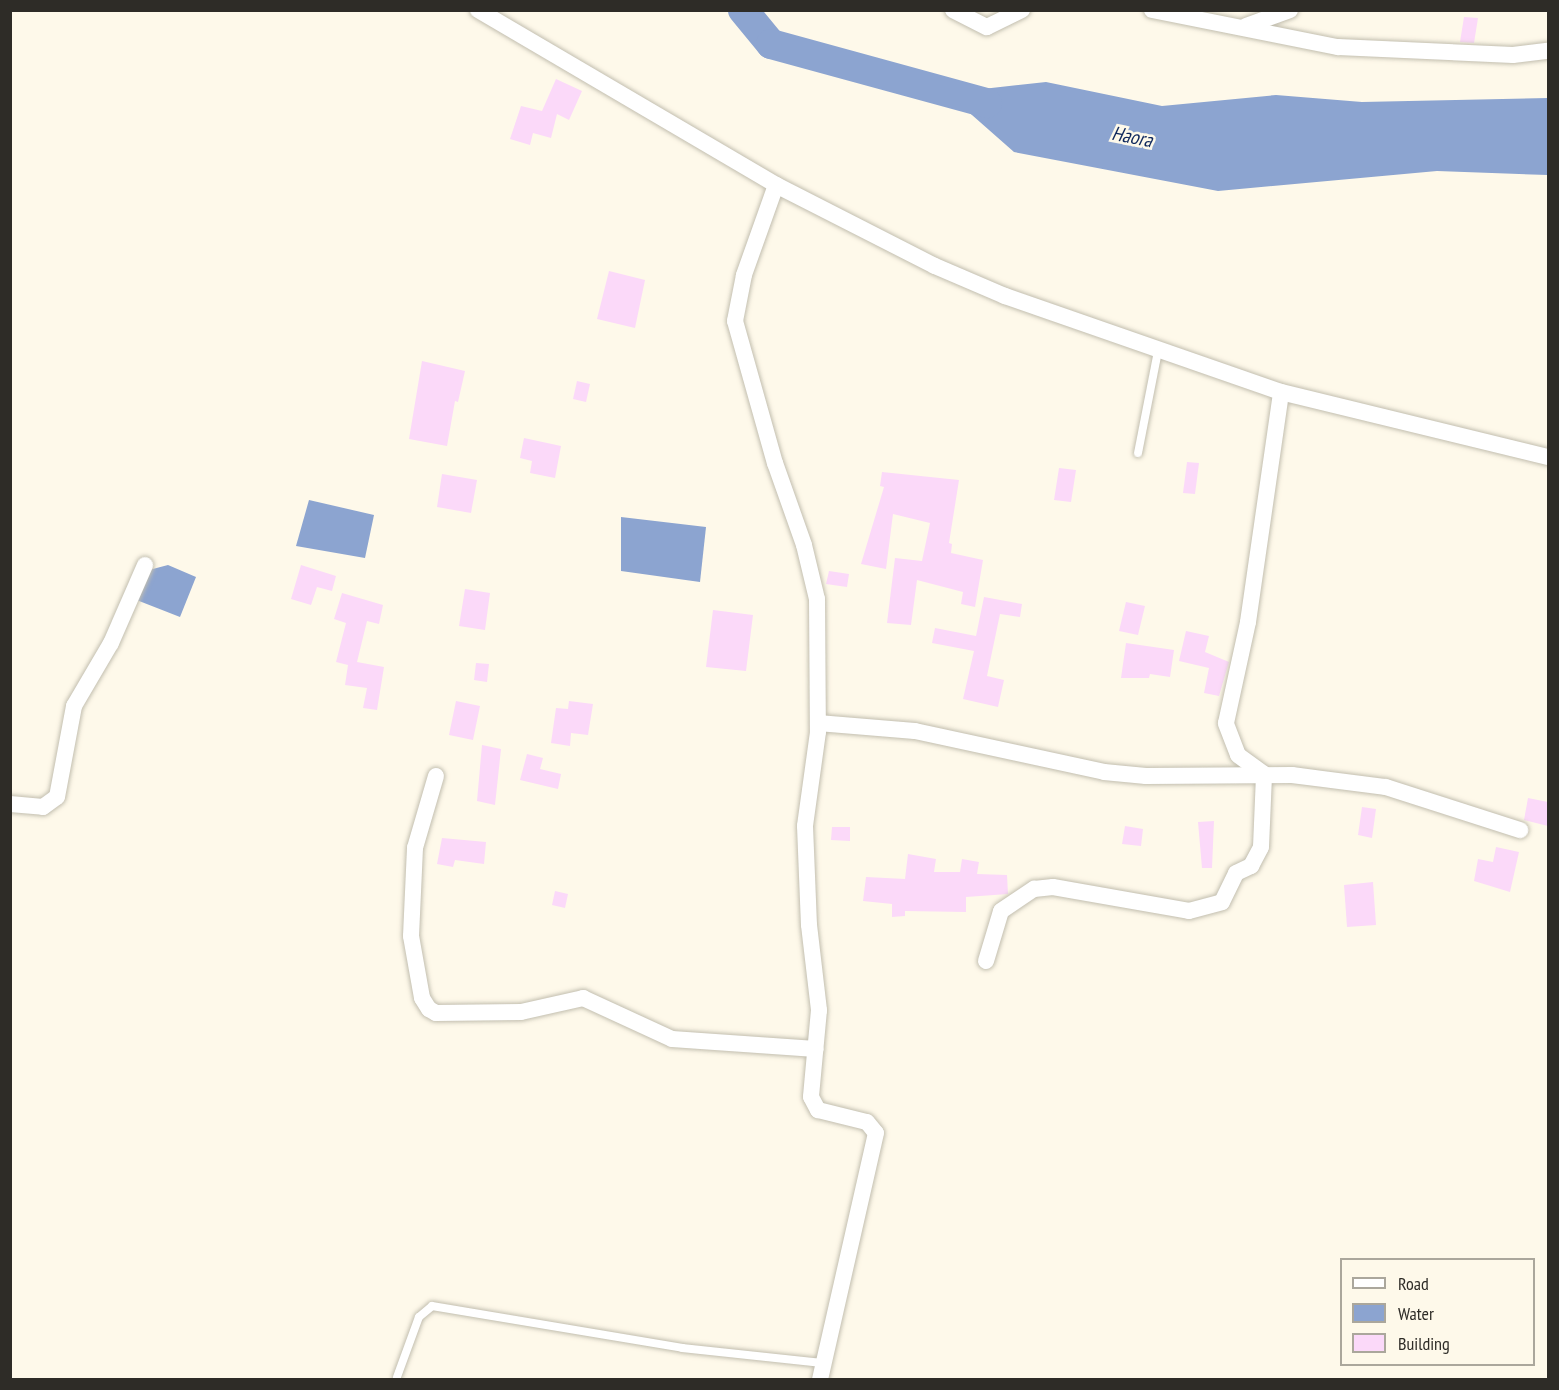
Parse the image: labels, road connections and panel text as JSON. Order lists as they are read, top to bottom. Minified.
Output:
{"water":["Haora"],"legend":["Road","Water","Building"]}
